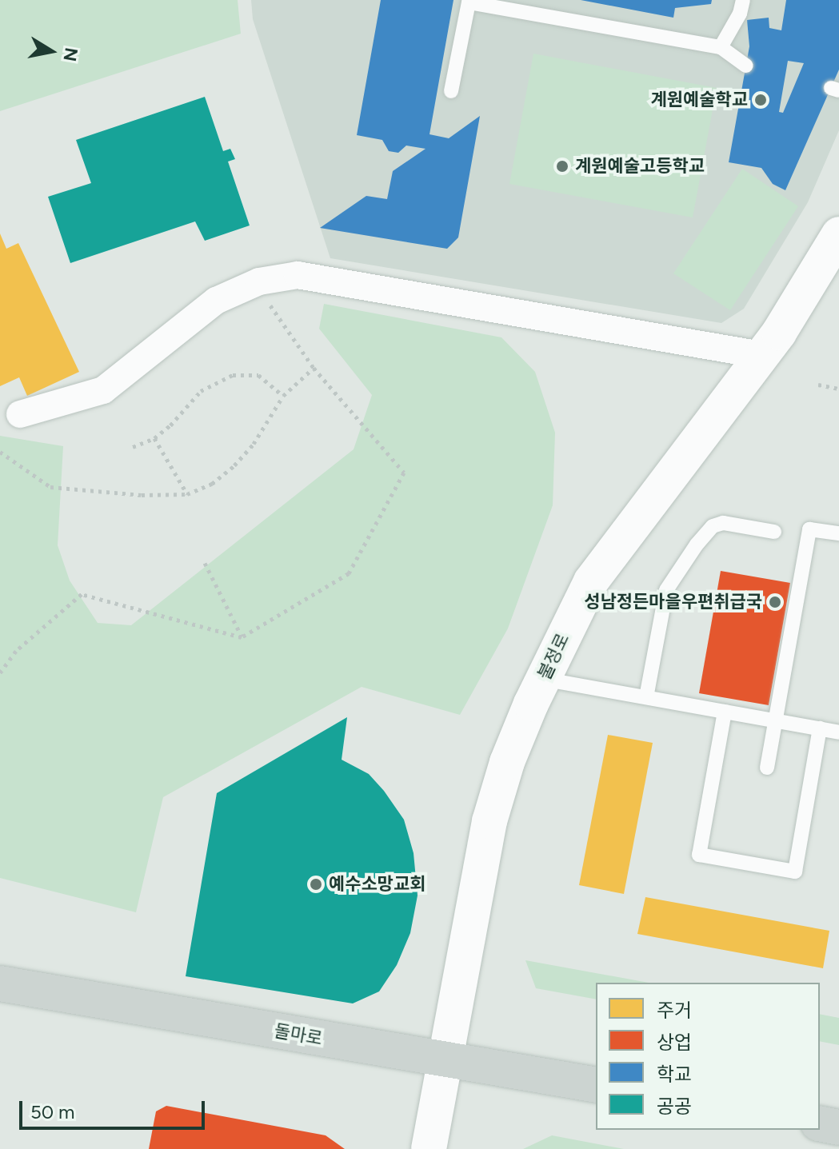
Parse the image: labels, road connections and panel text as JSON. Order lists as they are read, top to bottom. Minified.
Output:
{"streets":{"main road":["불정로","돌마로"]},"crossings":[["불정로","돌마로"]],"places":["계원예술학교","계원예술고등학교","성남정든마을우편취급국","예수소망교회"],"legend":["주거","상업","학교","공공"],"scale_bar":"50 m","north":"right"}
